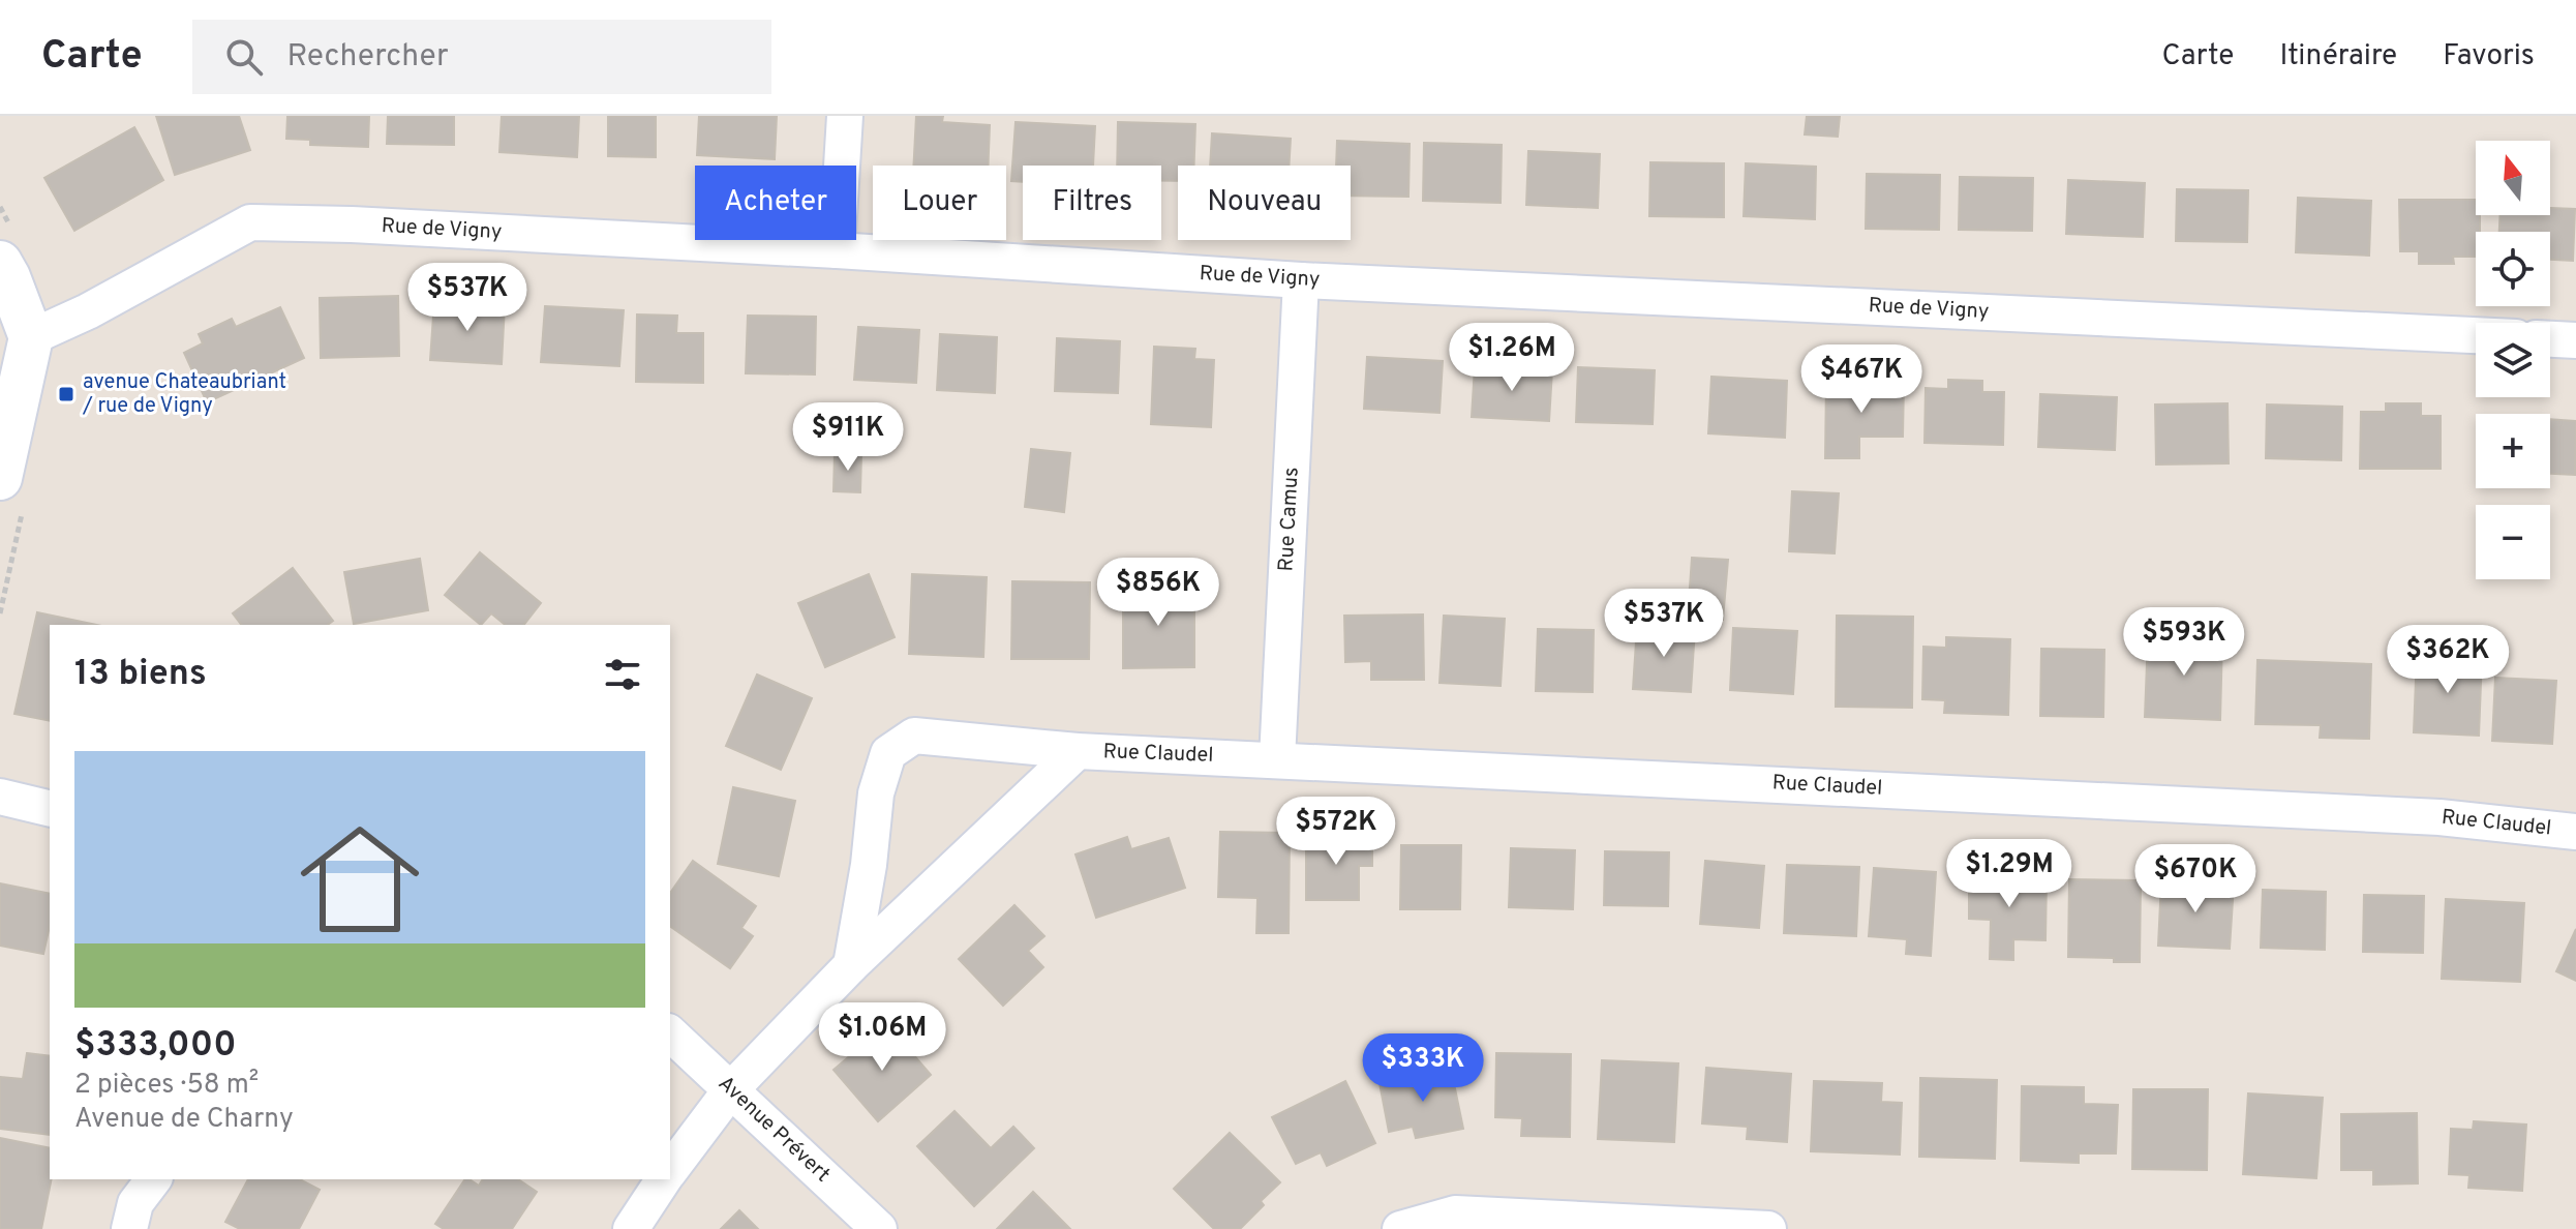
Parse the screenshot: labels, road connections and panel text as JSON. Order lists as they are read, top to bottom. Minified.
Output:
{"streets":{"street":["Rue de Vigny","Rue Camus","Rue Claudel","Avenue Prévert"]},"crossings":[["Rue de Vigny","Rue Camus"],["Rue Camus","Rue Claudel"],["Rue Claudel","Avenue Prévert"]],"places":{"transit":["avenue Chateaubriant / rue de Vigny"]},"north":"top","page":{"header":"Carte","search":"Rechercher","nav":["Carte","Itinéraire","Favoris"],"map_buttons":["+","−"],"chip":["Acheter","Louer","Filtres","Nouveau"],"price":["$537K","$1.26M","$467K","$911K","$856K","$537K","$593K","$362K","$572K","$1.29M","$670K","$1.06M","$333K"],"heading":"13 biens","list":[{"name":"$333,000","note":"2 pièces · 58 m² · Avenue de Charny"}]}}
